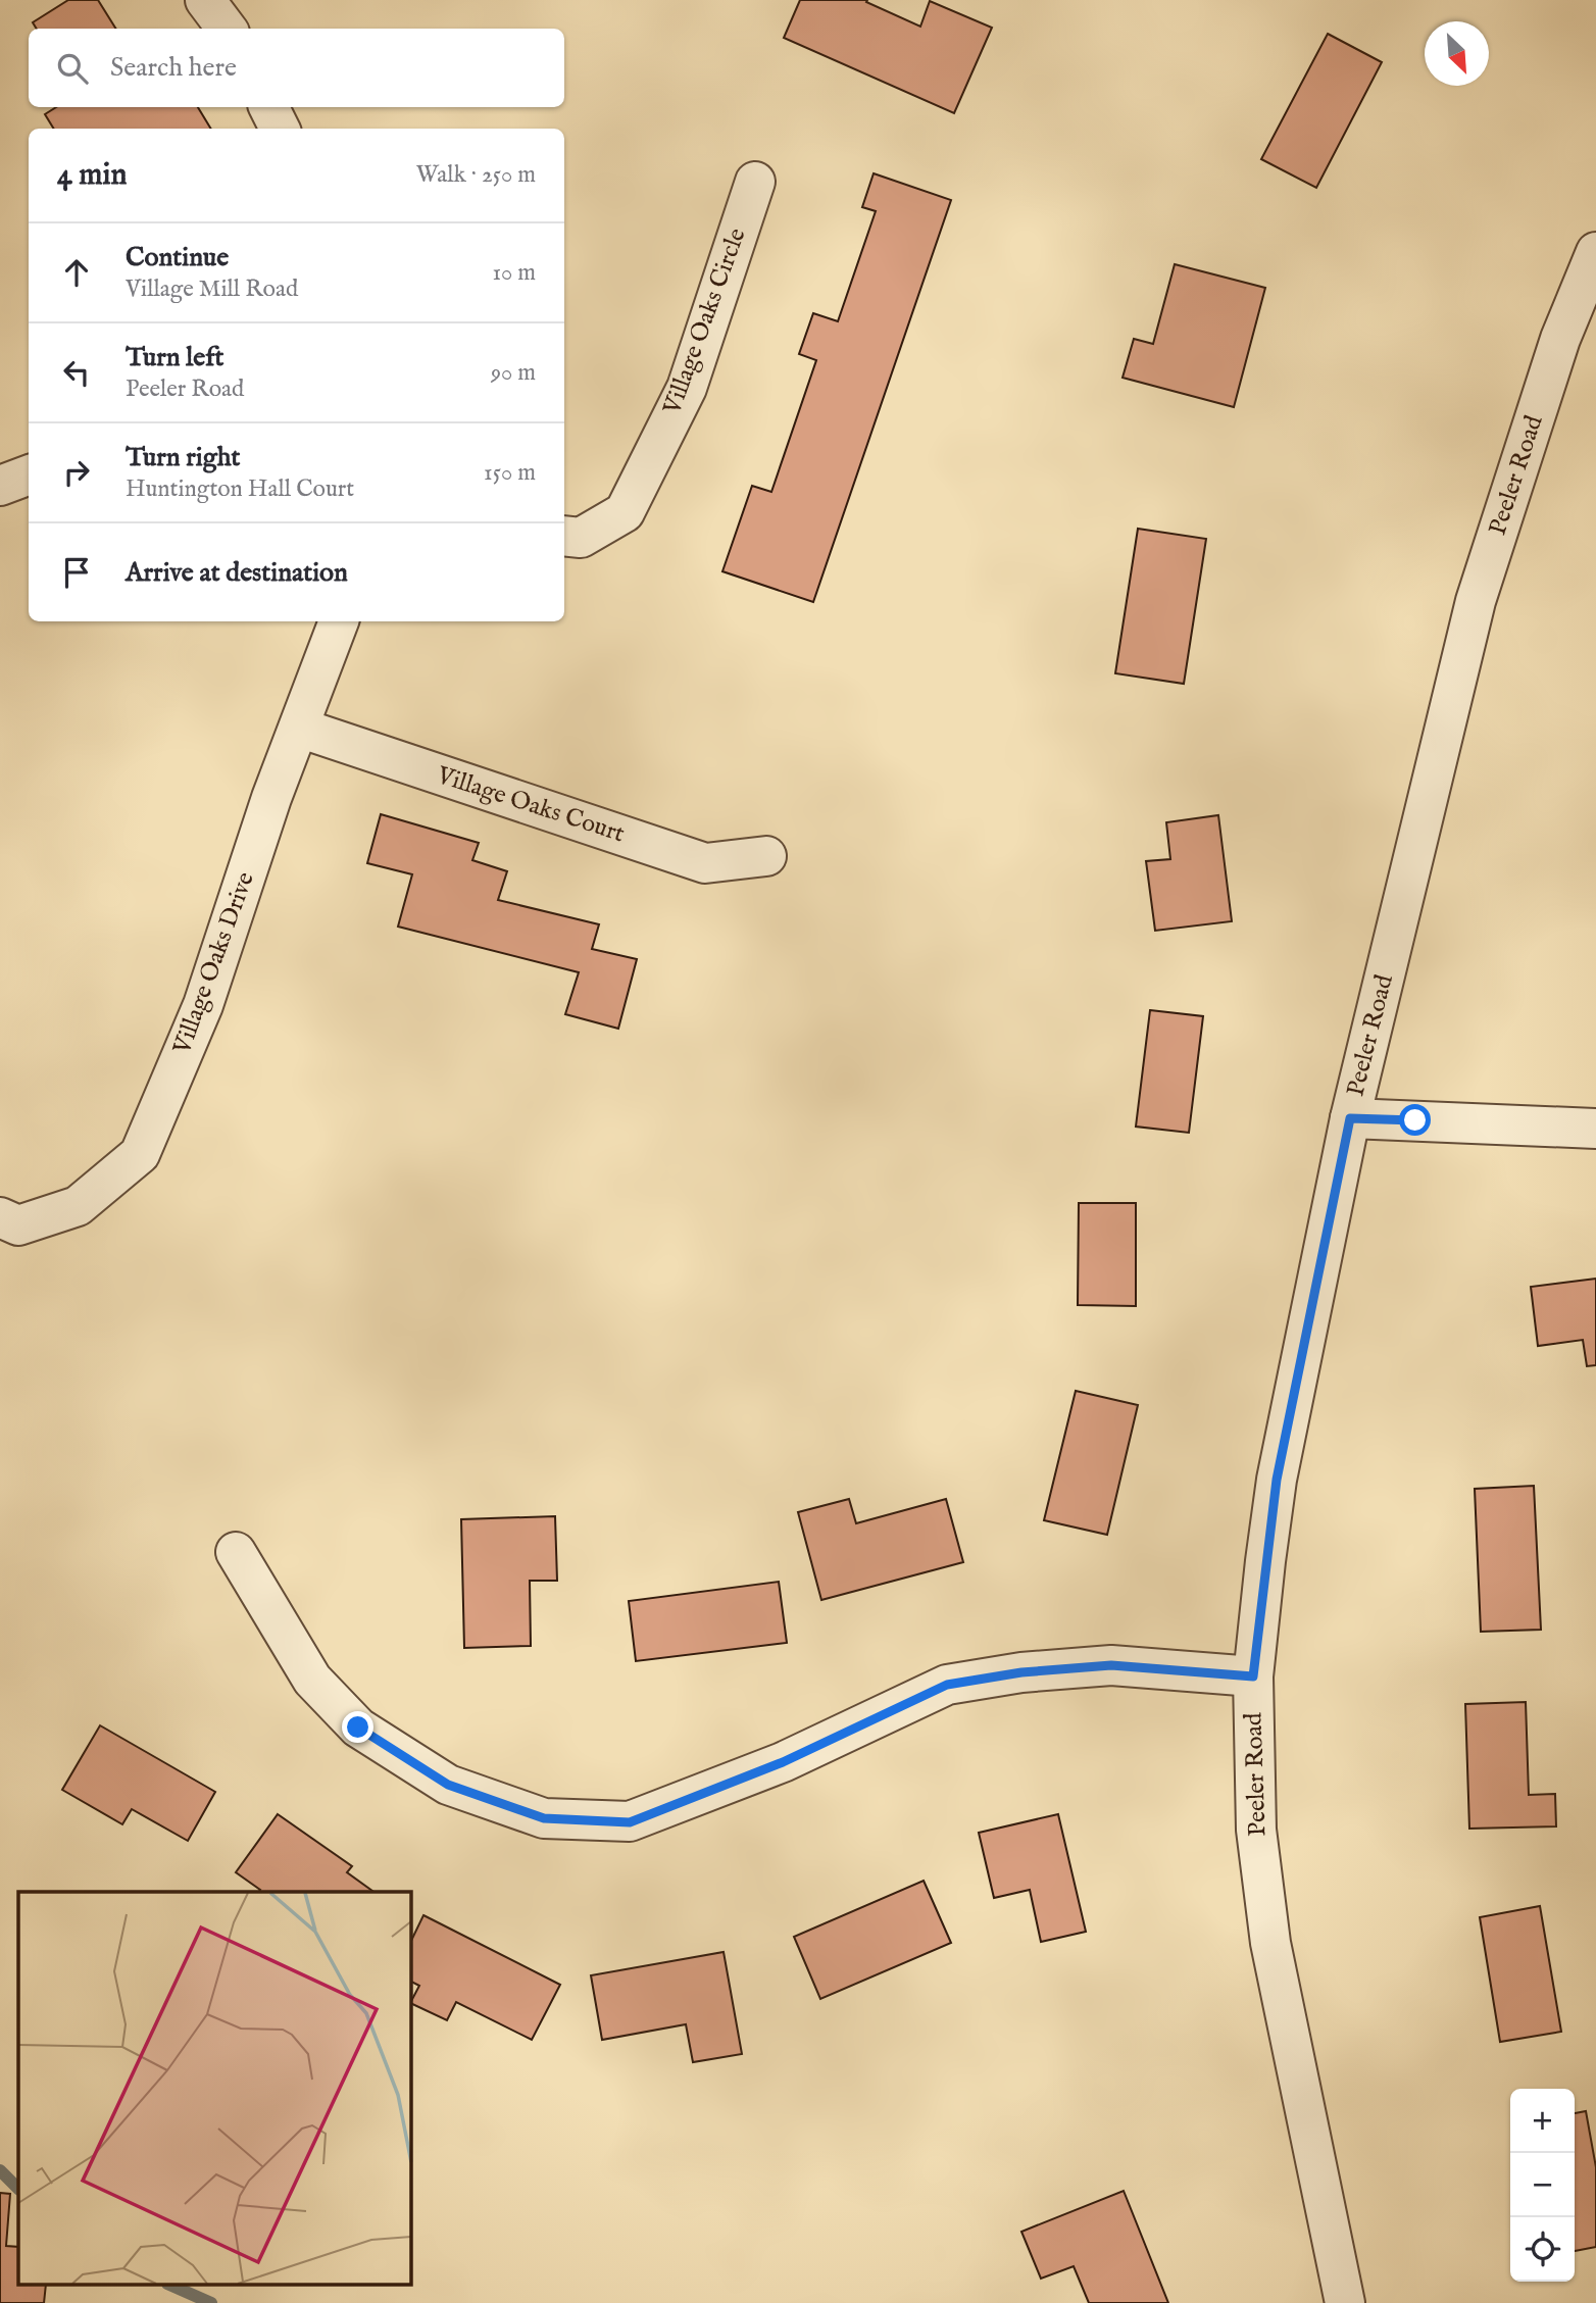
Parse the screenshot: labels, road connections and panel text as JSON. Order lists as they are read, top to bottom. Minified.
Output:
{"streets":{"street":["Village Oaks Circle","Peeler Road","Village Oaks Court","Village Oaks Drive"]},"crossings":[["Village Oaks Court","Village Oaks Drive"]],"north":"bottom right","page":{"search":"Search here","heading":["4 min","Walk · 250 m"],"list":[["Continue","Village Mill Road","10 m"],["Turn left","Peeler Road","90 m"],["Turn right","Huntington Hall Court","150 m"],"Arrive at destination"],"map_buttons":["+","−"]}}
